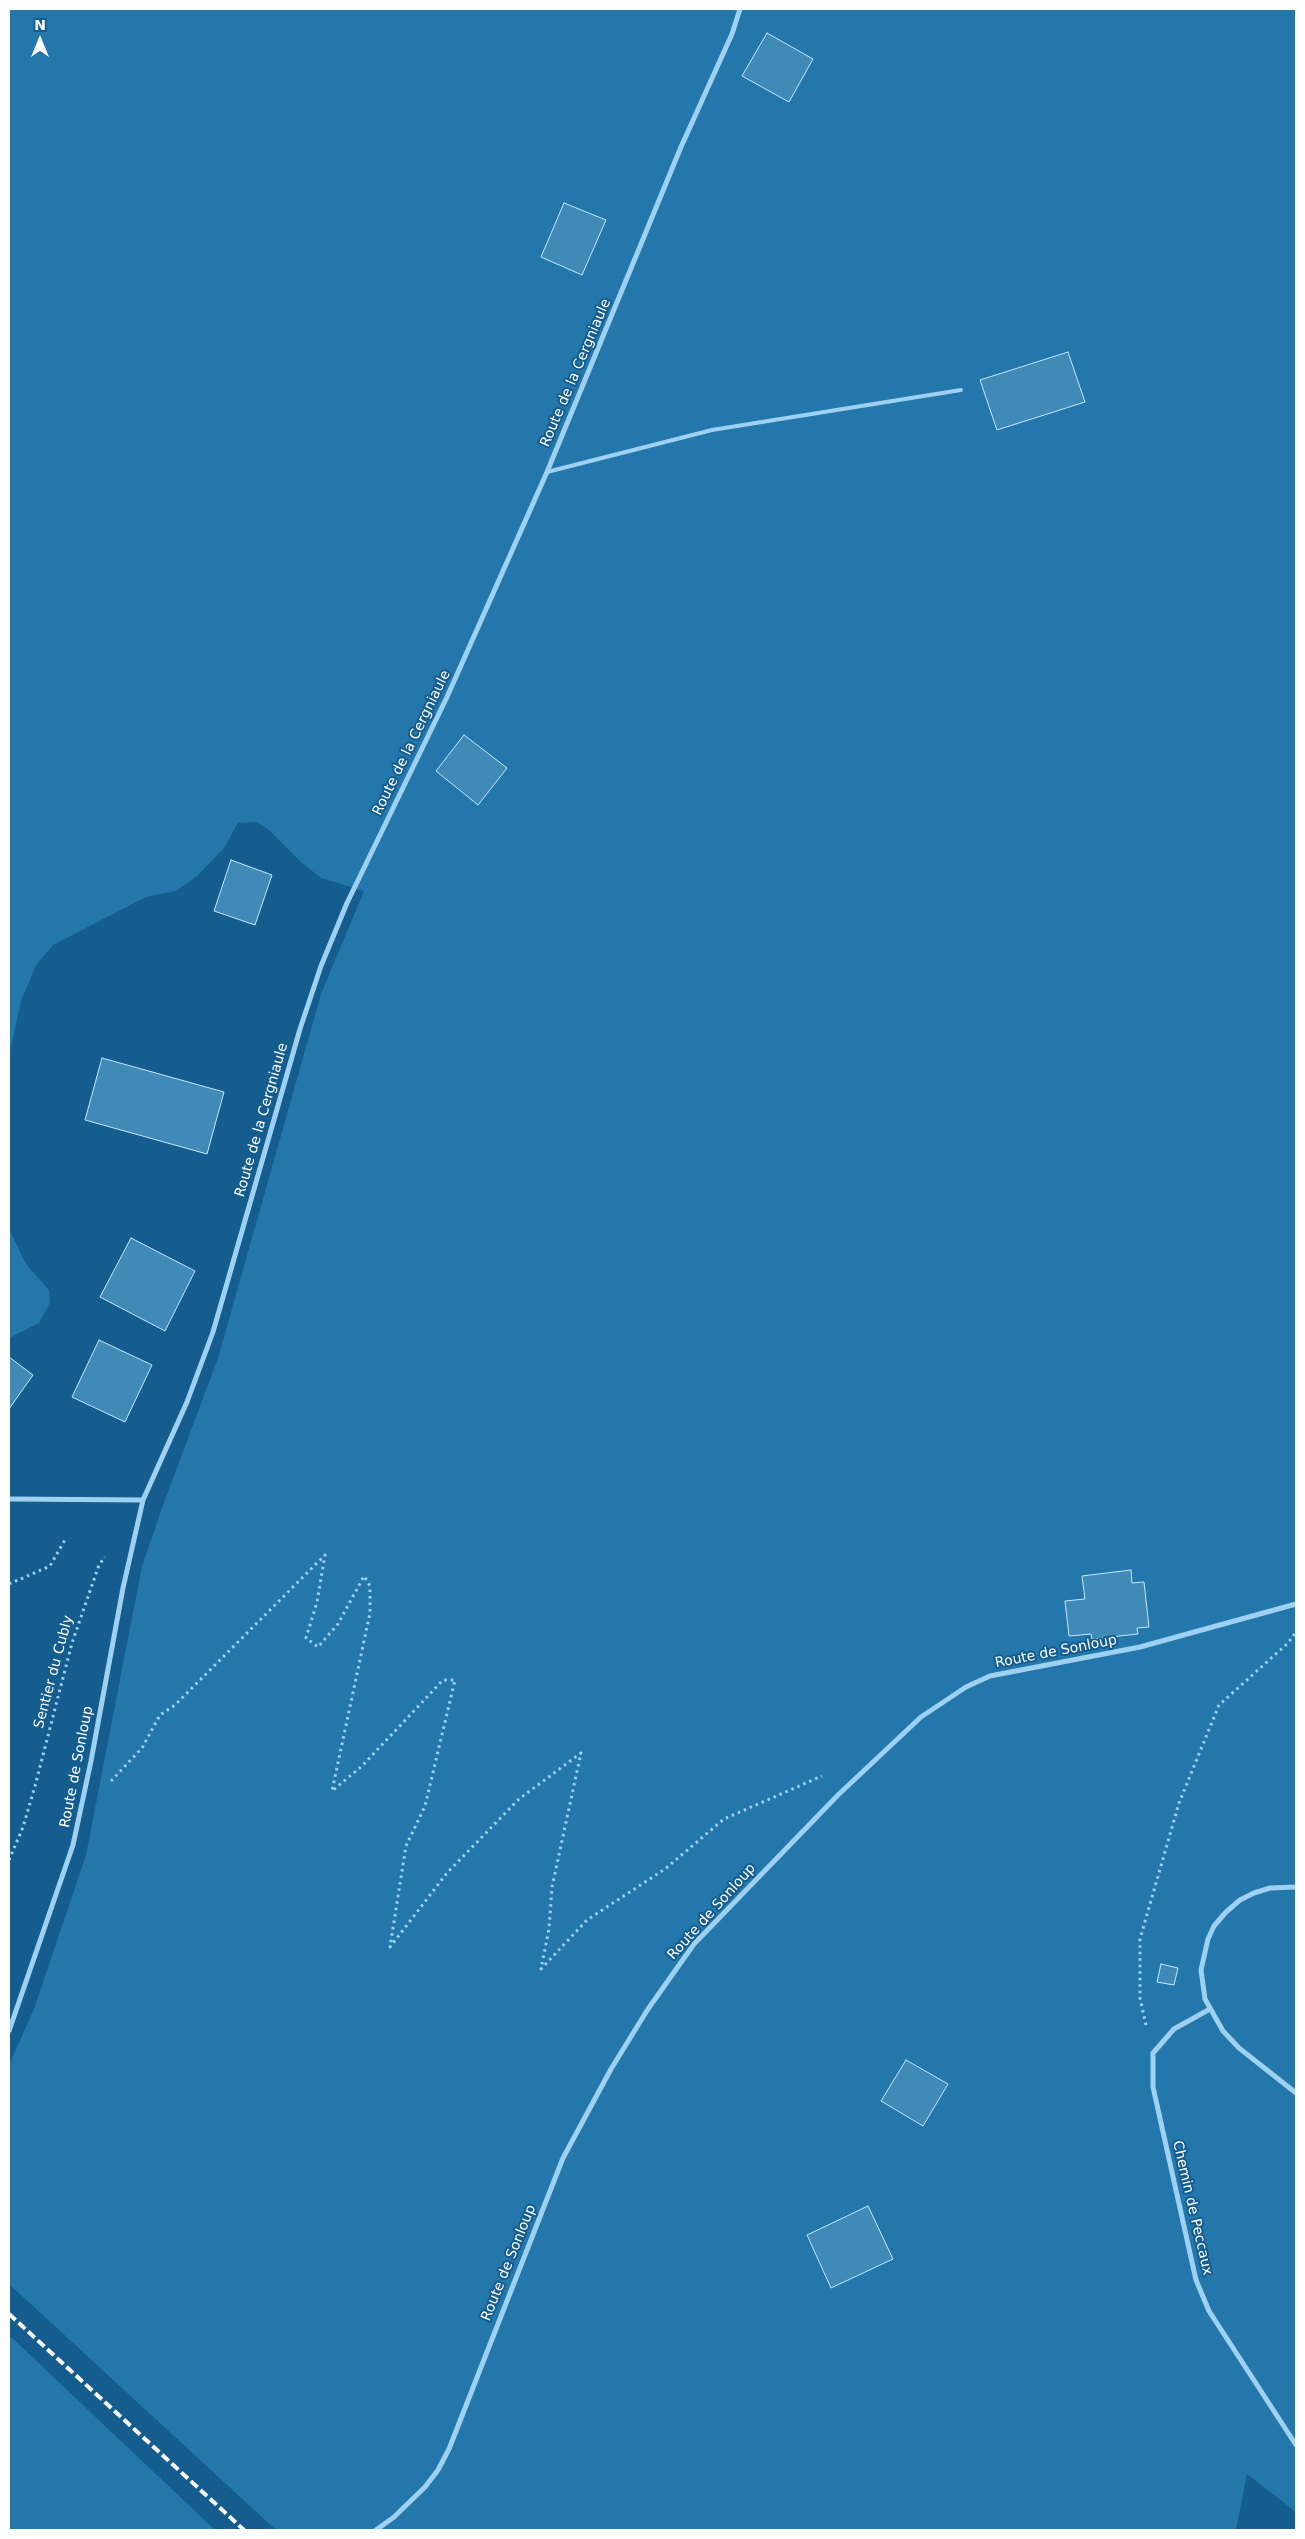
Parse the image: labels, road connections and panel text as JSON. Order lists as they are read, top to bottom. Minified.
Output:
{"streets":{"street":["Route de la Cergniaule","Route de Sonloup","Chemin de Peccaux"],"path":["Sentier du Cubly"]},"crossings":[["Route de la Cergniaule","Route de Sonloup"]],"north":"top"}
